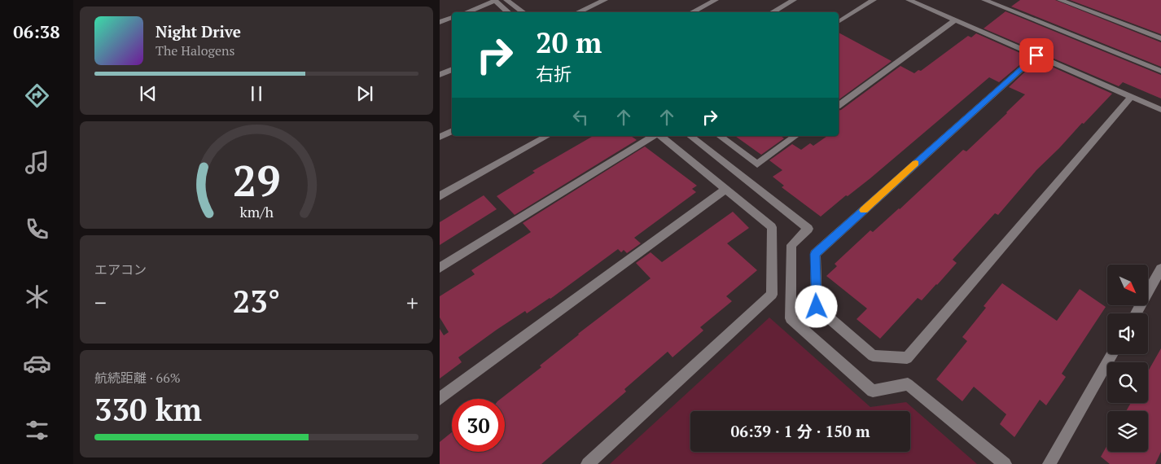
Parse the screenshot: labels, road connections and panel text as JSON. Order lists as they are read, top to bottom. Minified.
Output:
{"north":"bottom right","page":{"tabs":"06:38","turn":["20 m","右折"],"song":["Night Drive","The Halogens"],"tile":["エアコン",["航続距離 · 66%","330 km"]],"heat":["−","23°","+"],"limit":"30","trip":"06:39 · 1 分 · 150 m","gauge":["29","km/h"]}}
